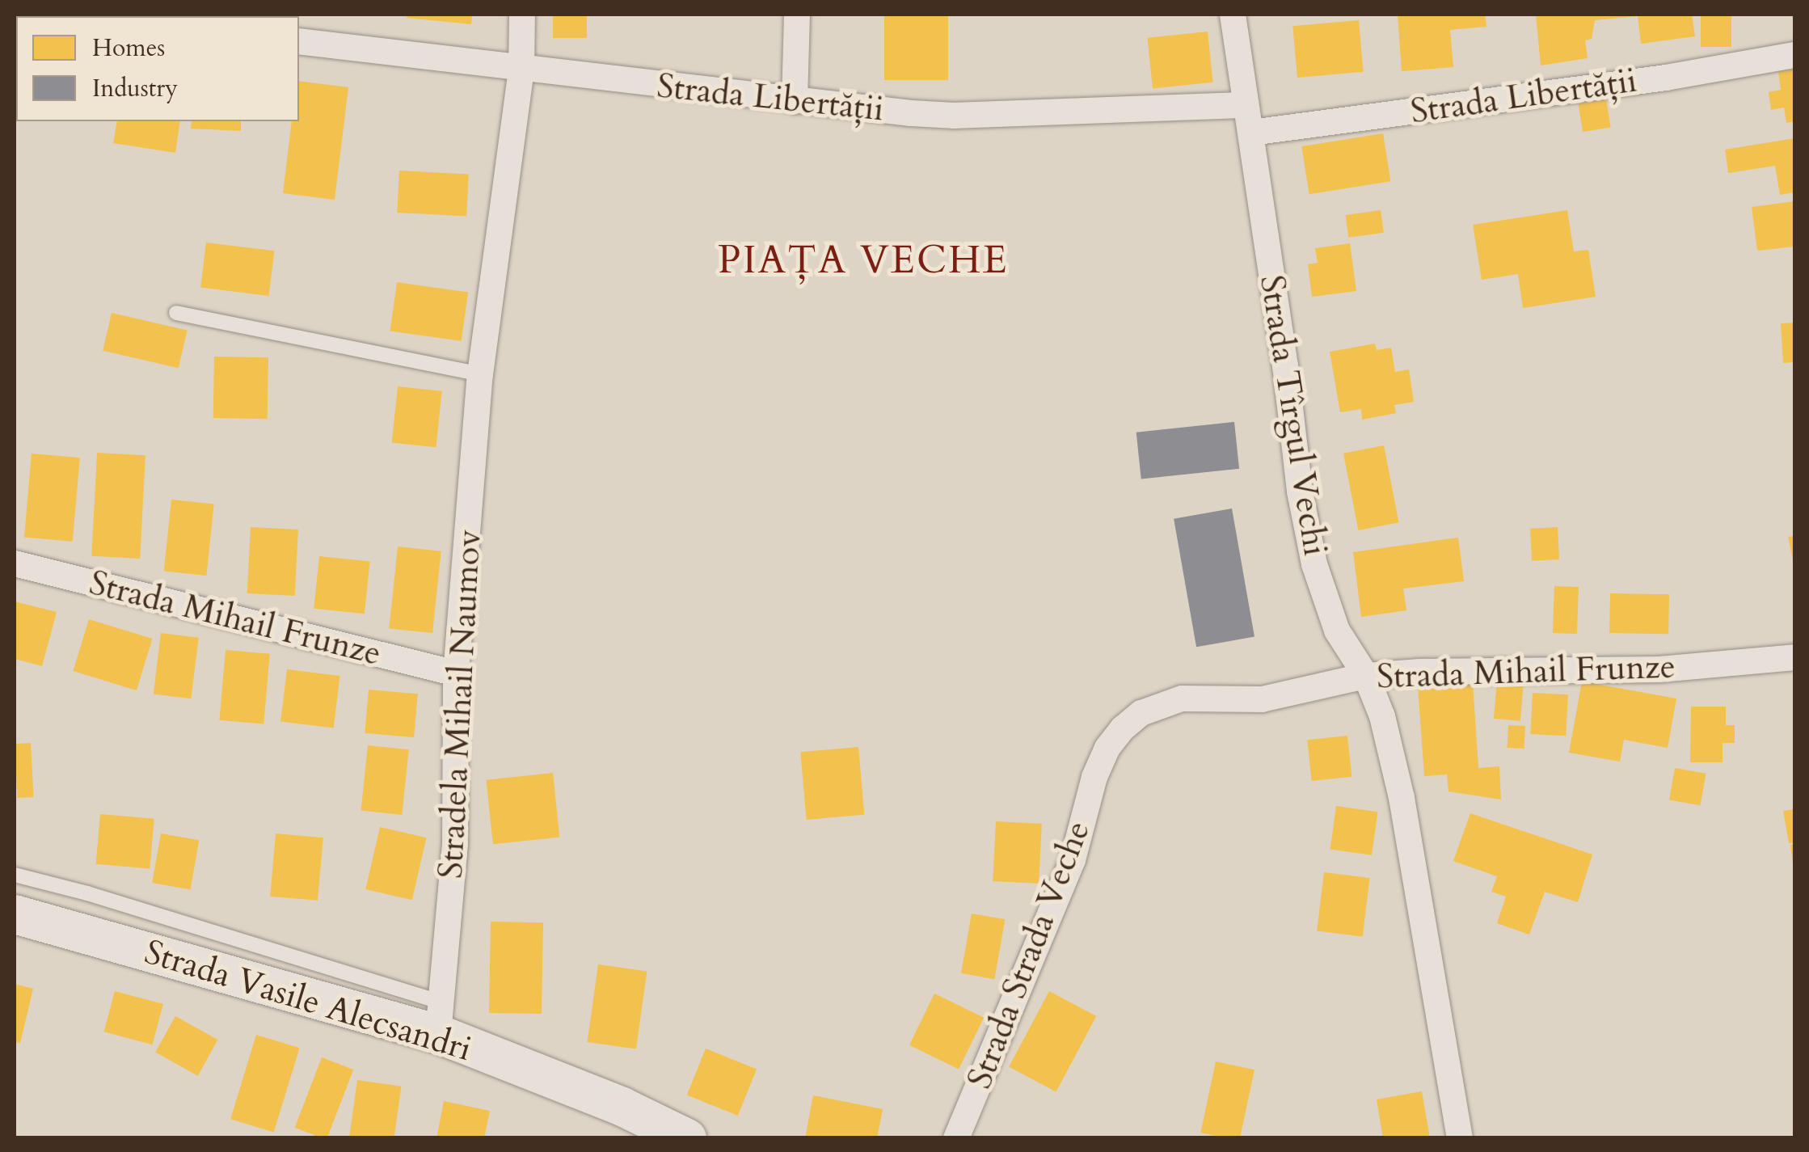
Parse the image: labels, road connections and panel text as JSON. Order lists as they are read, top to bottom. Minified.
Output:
{"streets":{"main road":["Strada Vasile Alecsandri"],"street":["Strada Libertății","Strada Tîrgul Vechi","Strada Mihail Frunze","Stradela Mihail Naumov","Strada Strada Veche"]},"crossings":[["Strada Libertății","Strada Tîrgul Vechi"],["Strada Libertății","Stradela Mihail Naumov"],["Strada Tîrgul Vechi","Strada Mihail Frunze"],["Strada Mihail Frunze","Stradela Mihail Naumov"],["Strada Mihail Frunze","Strada Strada Veche"],["Stradela Mihail Naumov","Strada Vasile Alecsandri"]],"districts":["PIAȚA VECHE"],"legend":["Homes","Industry"]}
